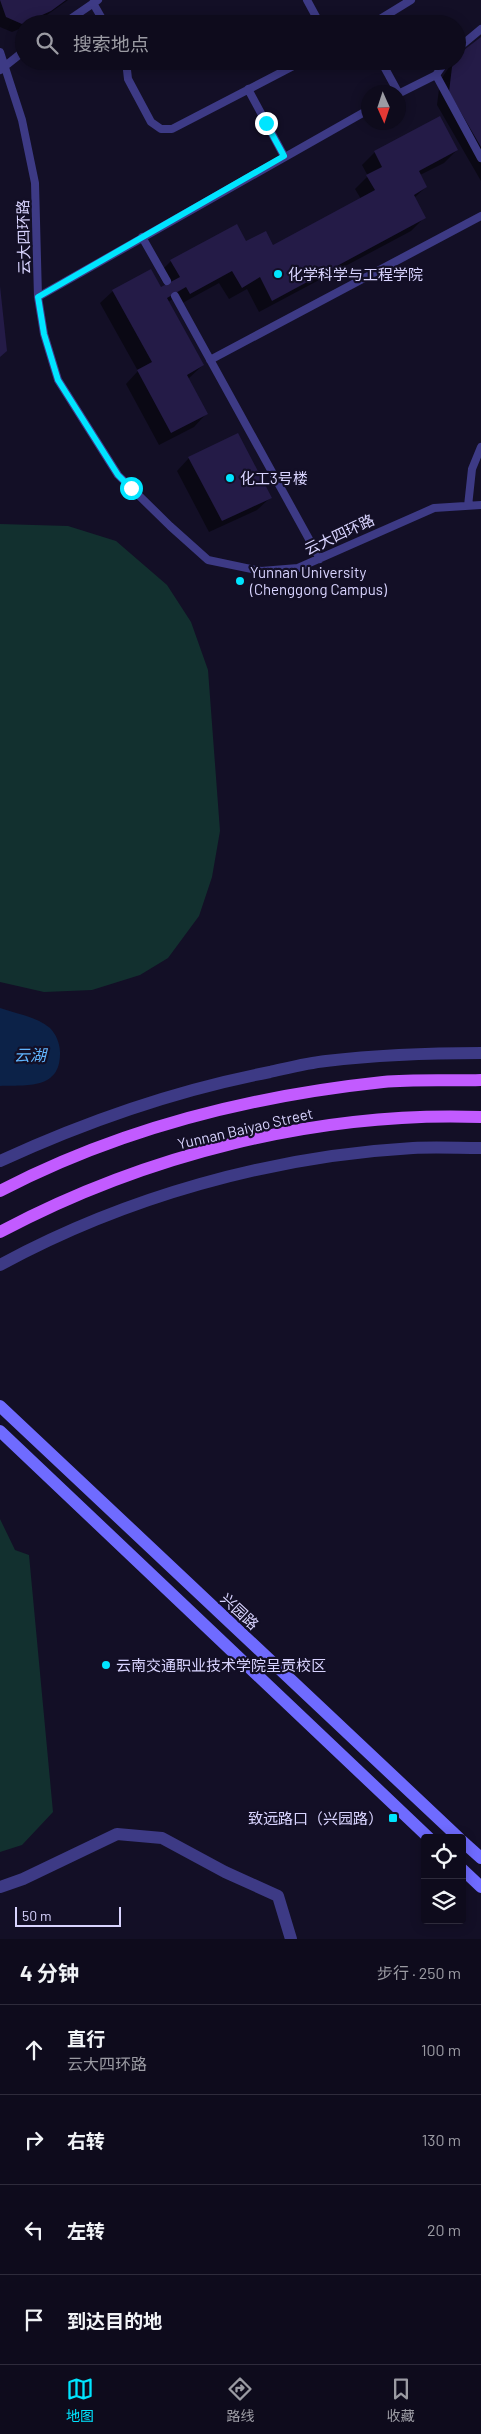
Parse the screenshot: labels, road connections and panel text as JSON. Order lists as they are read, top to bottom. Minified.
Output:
{"streets":{"main road":["Yunnan Baiyao Street","兴园路"],"lane":["云大四环路"]},"water":["云湖"],"places":{"other":["化学科学与工程学院","化工3号楼","Yunnan University (Chenggong Campus)","云南交通职业技术学院呈贡校区"],"transit":["致远路口（兴园路）"]},"scale_bar":"50 m","north":"bottom","page":{"search":"搜索地点","scale":"50 m","heading":["4 分钟","步行 · 250 m"],"list":[["直行","云大四环路","100 m"],["右转","130 m"],["左转","20 m"],"到达目的地"],"nav":["地图","路线","收藏"]}}
